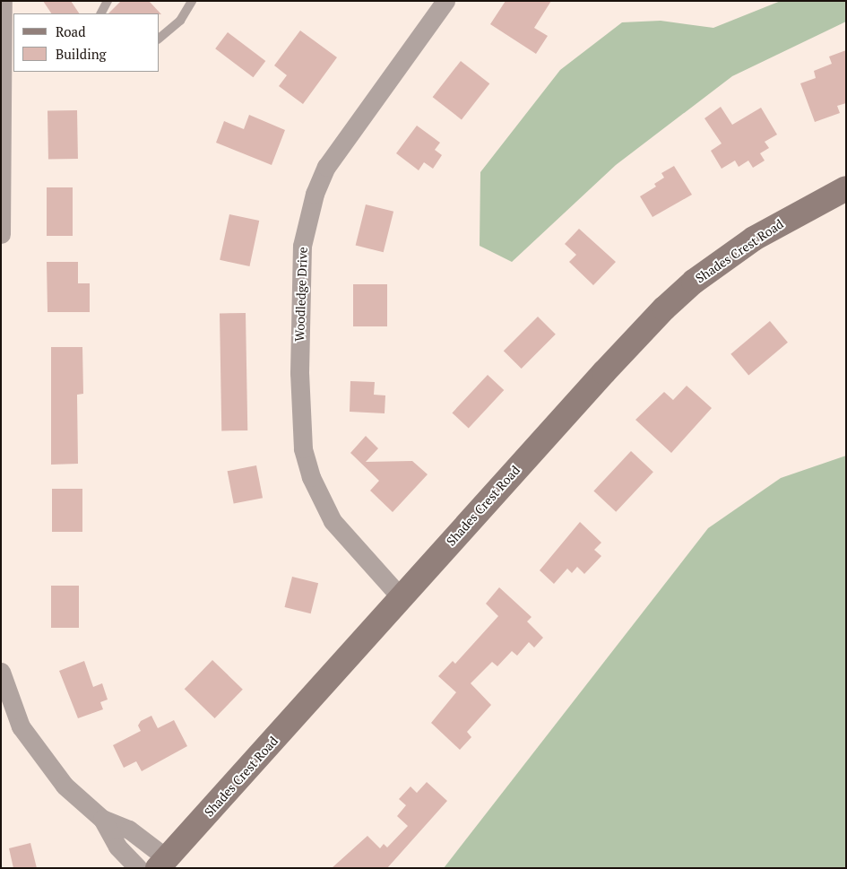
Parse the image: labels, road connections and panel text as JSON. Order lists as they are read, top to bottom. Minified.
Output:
{"streets":{"street":["Shades Crest Road","Woodledge Drive"]},"crossings":[["Shades Crest Road","Woodledge Drive"]],"legend":["Road","Building"]}
